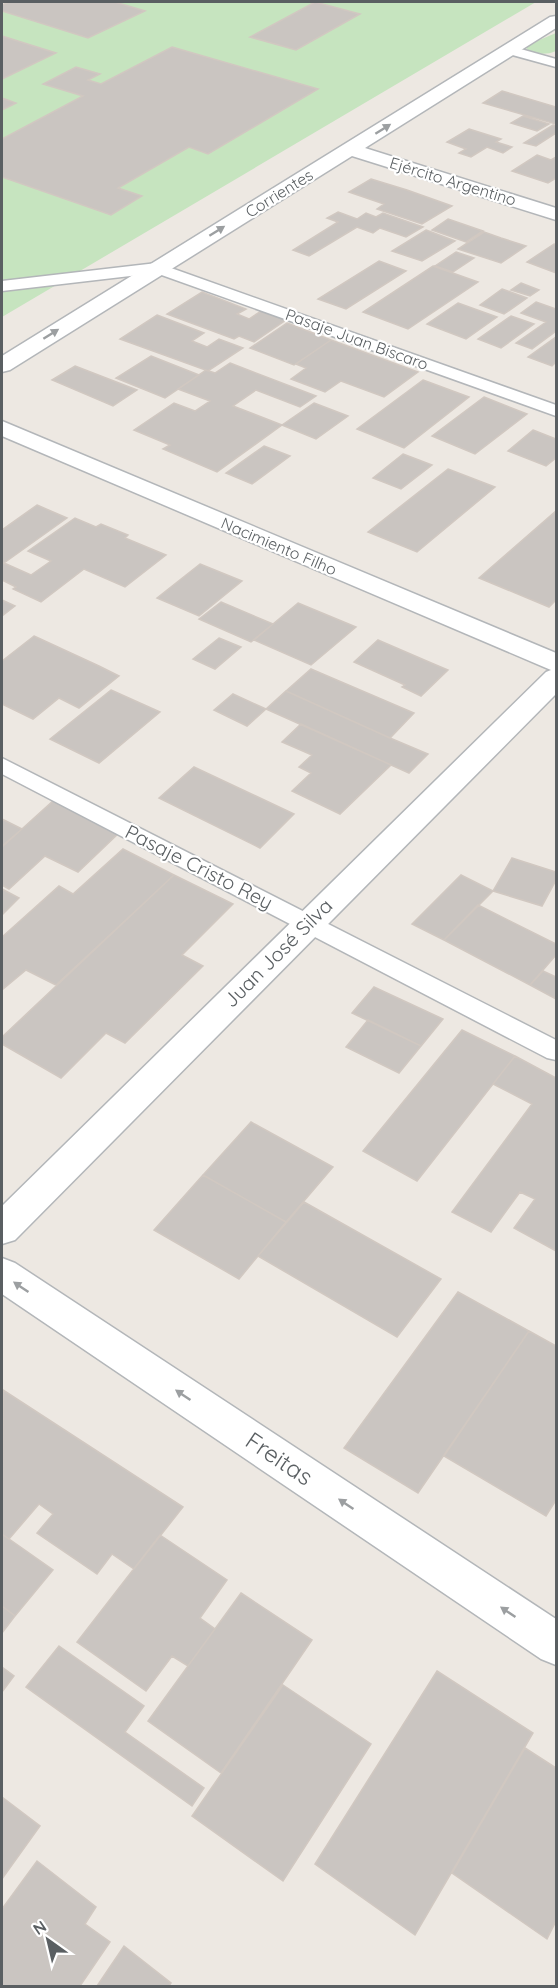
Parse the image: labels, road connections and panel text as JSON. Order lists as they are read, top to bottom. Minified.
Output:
{"streets":{"street":["Ejército Argentino","Corrientes","Nacimiento Filho","Juan José Silva","Freitas"],"lane":["Pasaje Juan Biscaro","Pasaje Cristo Rey"]},"crossings":[["Ejército Argentino","Corrientes"],["Corrientes","Pasaje Juan Biscaro"],["Pasaje Cristo Rey","Juan José Silva"]],"one_way":["Corrientes","Freitas"],"north":"top left"}
